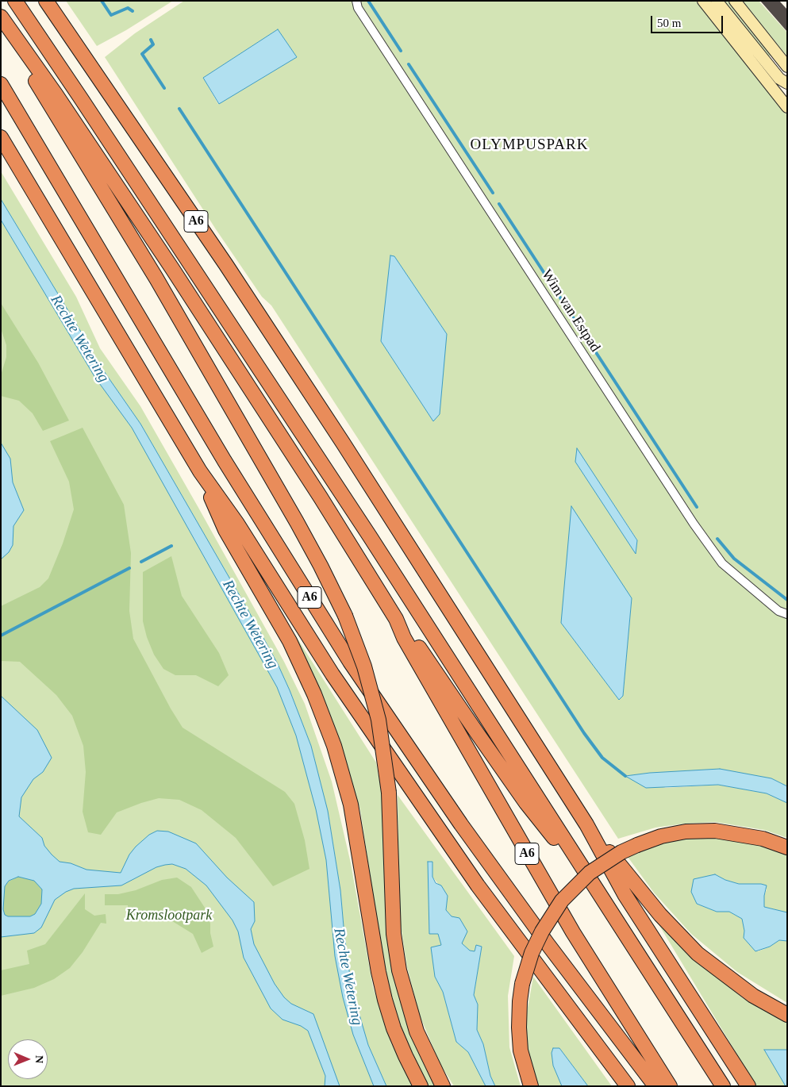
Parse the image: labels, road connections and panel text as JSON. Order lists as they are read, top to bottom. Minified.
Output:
{"streets":{"highway":["A6"],"street":["Wim van Estpad"]},"districts":["OLYMPUSPARK"],"water":["Rechte Wetering"],"parks":["Kromslootpark"],"scale_bar":"50 m","north":"right"}
